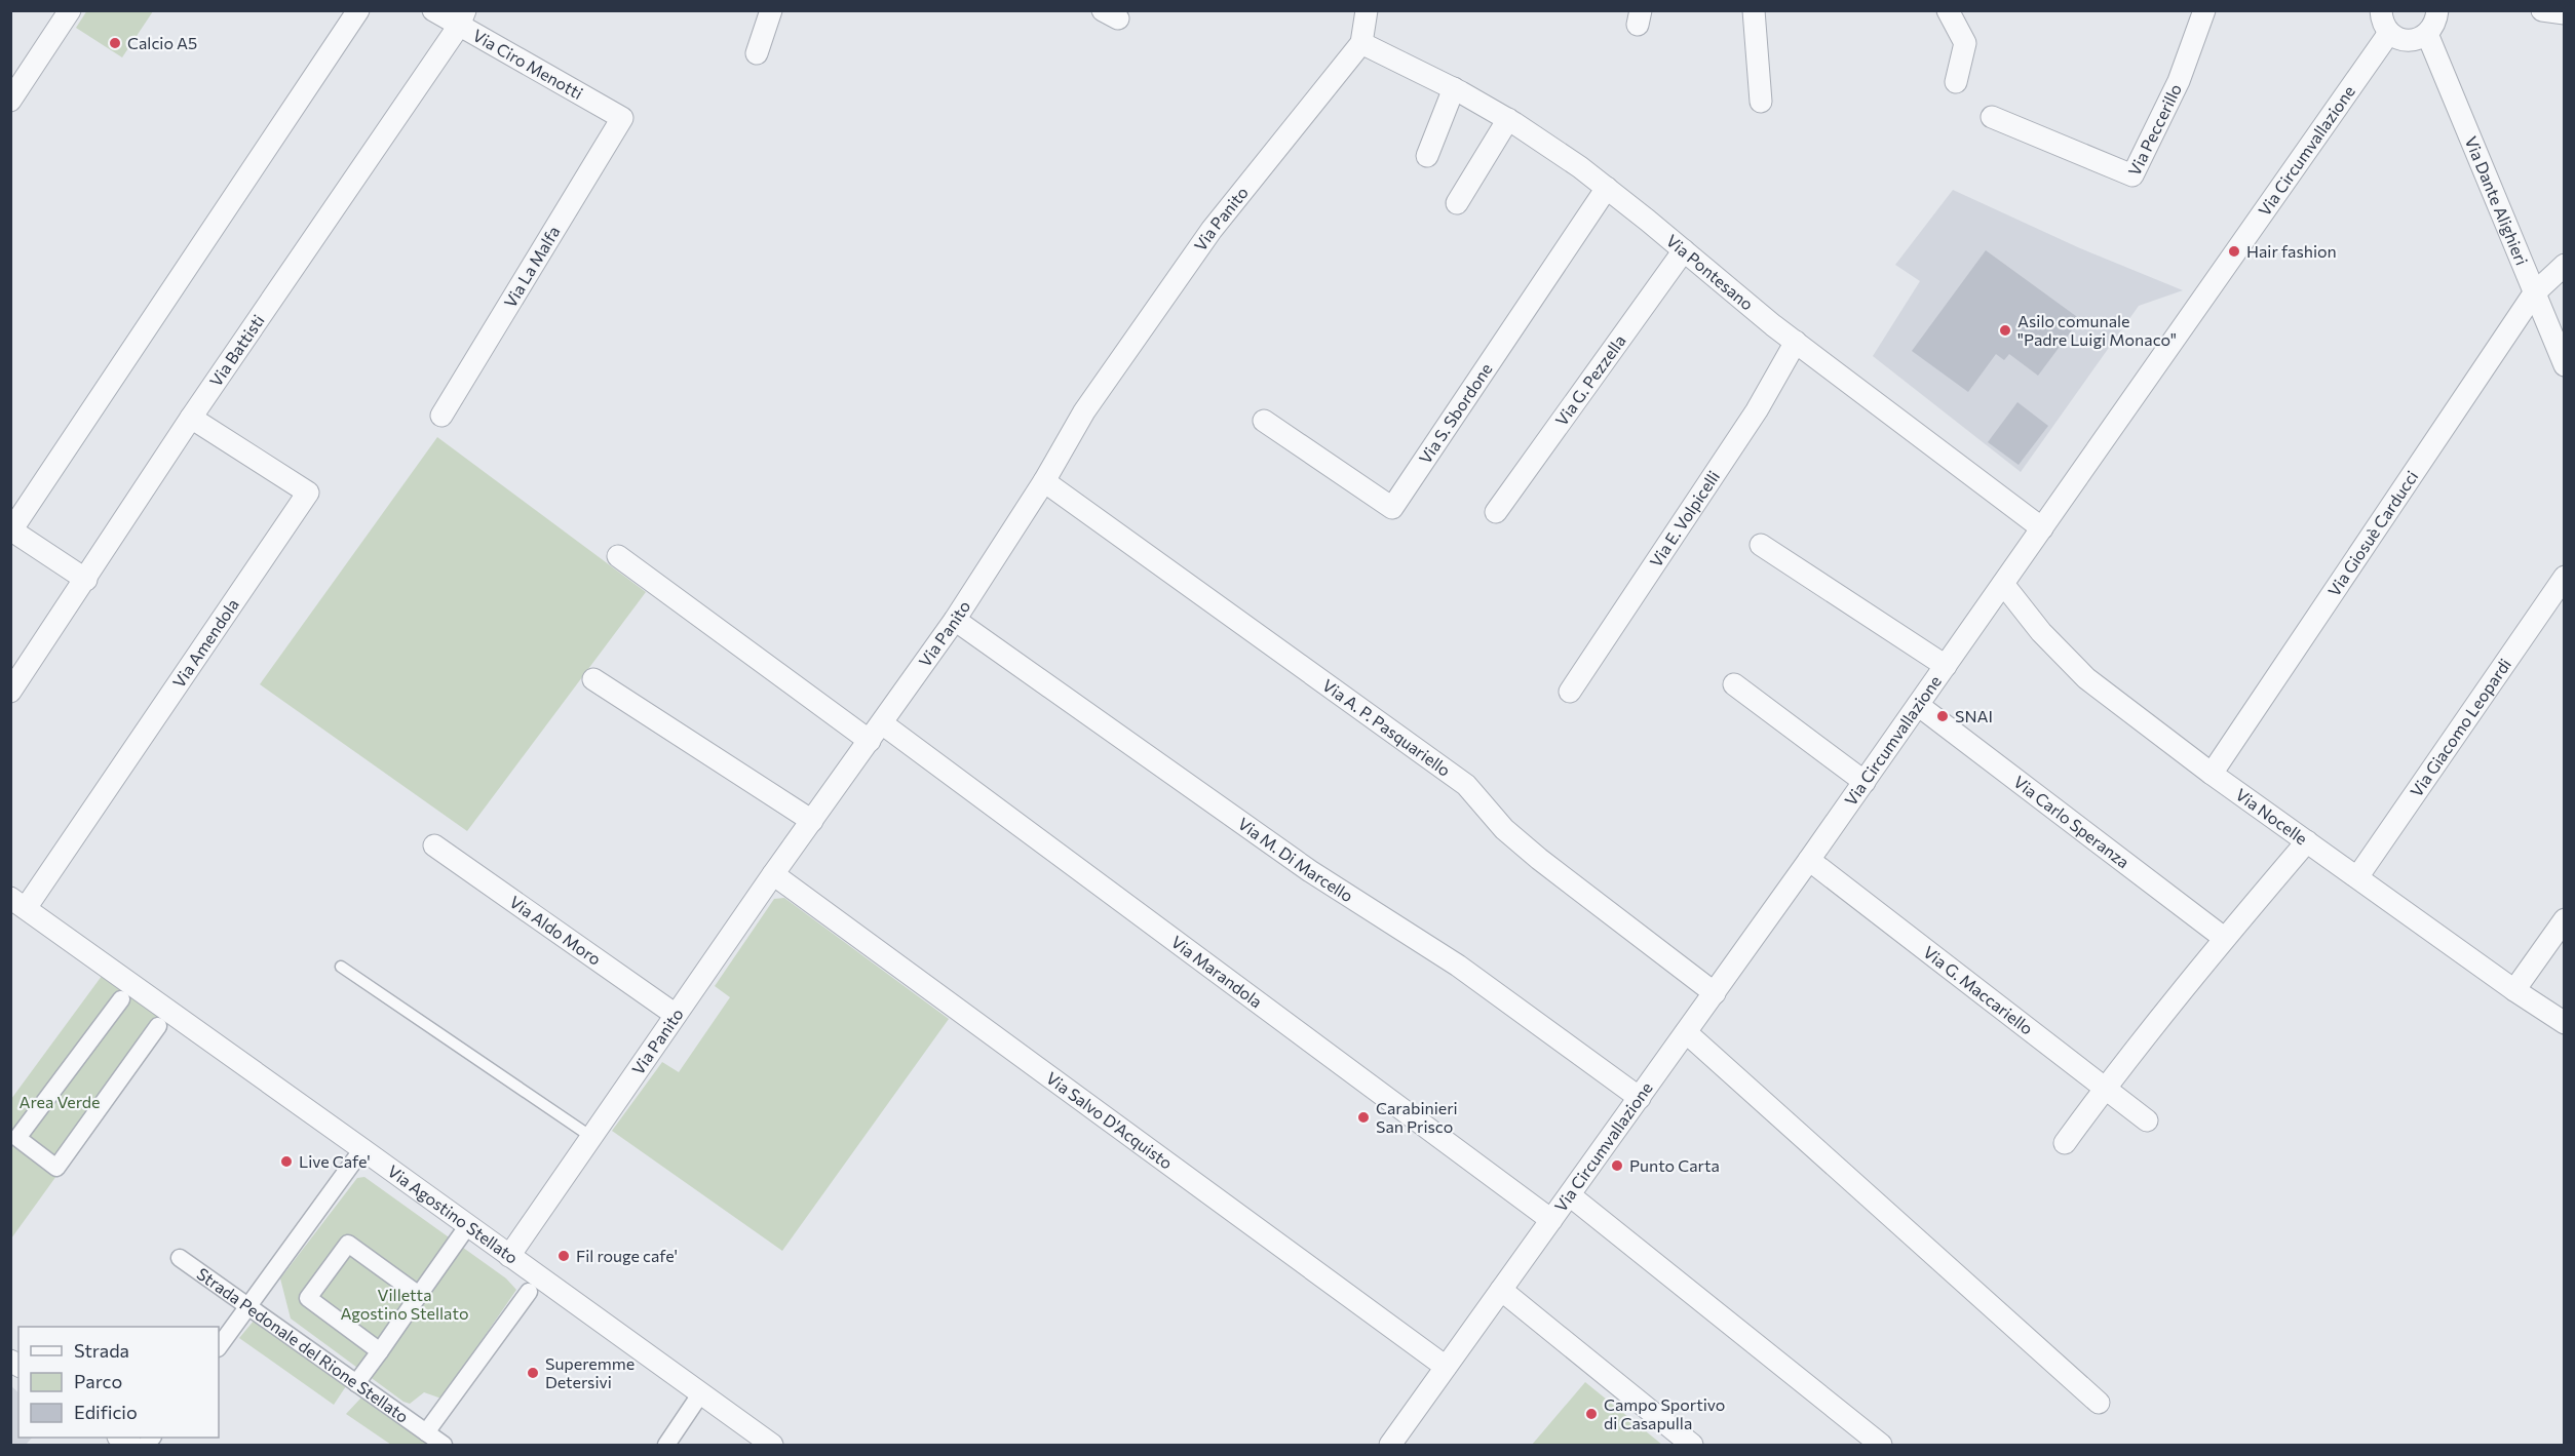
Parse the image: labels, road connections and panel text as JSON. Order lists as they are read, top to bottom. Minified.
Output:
{"streets":{"street":["Via Ciro Menotti","Via Peccerillo","Via Circumvallazione","Via Dante Alighieri","Via Panito","Via La Malfa","Via Pontesano","Via Battisti","Via G. Pezzella","Via S. Sbordone","Via E. Volpicelli","Via Giosuè Carducci","Via Amendola","Via Giacomo Leopardi","Via A. P. Pasquariello","Via Nocelle","Via Carlo Speranza","Via M. Di Marcello","Via Aldo Moro","Via Marandola","Via G. Maccariello","Via Salvo D'Acquisto","Via Agostino Stellato","Strada Pedonale del Rione Stellato"]},"crossings":[["Via Ciro Menotti","Via La Malfa"],["Via Ciro Menotti","Via Battisti"],["Via Circumvallazione","Via Pontesano"],["Via Circumvallazione","Via A. P. Pasquariello"],["Via Circumvallazione","Via Nocelle"],["Via Circumvallazione","Via Carlo Speranza"],["Via Circumvallazione","Via M. Di Marcello"],["Via Circumvallazione","Via Marandola"],["Via Circumvallazione","Via G. Maccariello"],["Via Circumvallazione","Via Salvo D'Acquisto"],["Via Dante Alighieri","Via Giosuè Carducci"],["Via Panito","Via Pontesano"],["Via Panito","Via A. P. Pasquariello"],["Via Panito","Via M. Di Marcello"],["Via Panito","Via Aldo Moro"],["Via Panito","Via Marandola"],["Via Panito","Via Salvo D'Acquisto"],["Via Panito","Via Agostino Stellato"],["Via Pontesano","Via G. Pezzella"],["Via Pontesano","Via S. Sbordone"],["Via Pontesano","Via E. Volpicelli"],["Via Battisti","Via Amendola"],["Via Giosuè Carducci","Via Nocelle"],["Via Amendola","Via Agostino Stellato"],["Via Giacomo Leopardi","Via Nocelle"]],"parks":["Area Verde","Villetta Agostino Stellato"],"places":["Calcio A5","Hair fashion","Asilo comunale \"Padre Luigi Monaco\"","SNAI","Carabinieri San Prisco","Live Cafe'","Punto Carta","Fil rouge cafe'","Superemme Detersivi","Campo Sportivo di Casapulla"],"legend":["Strada","Parco","Edificio"]}
